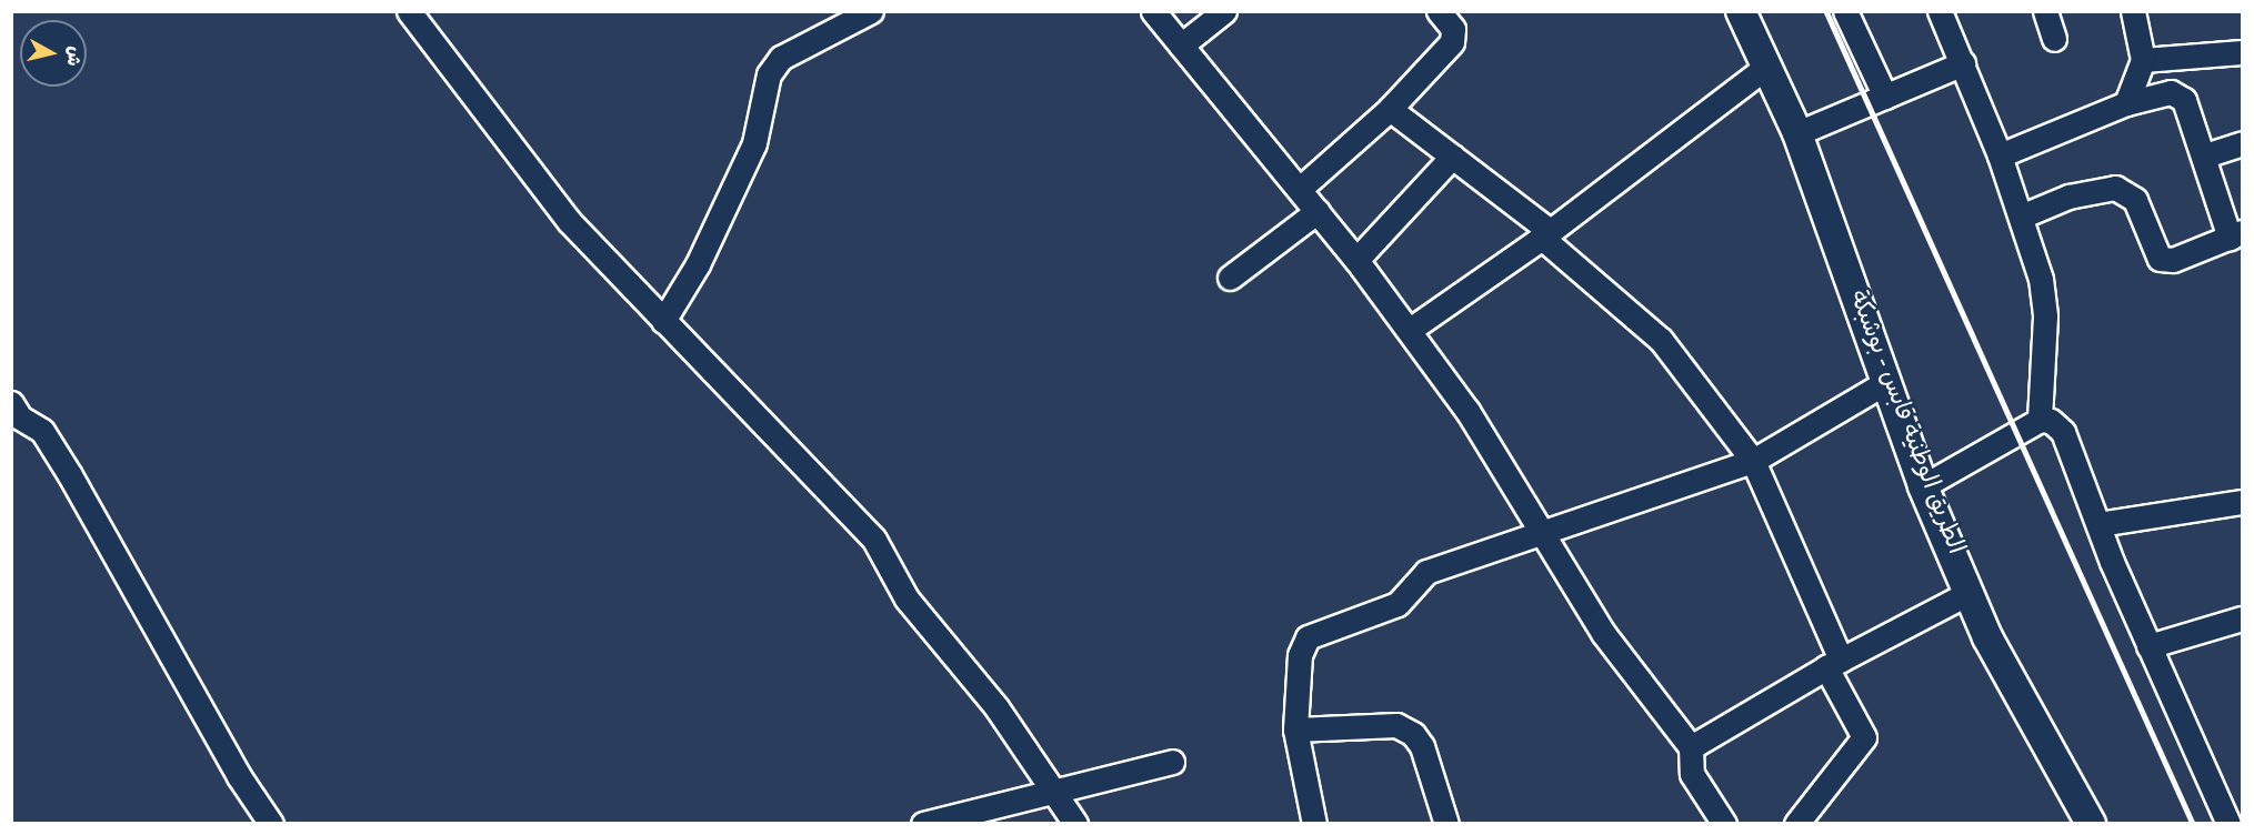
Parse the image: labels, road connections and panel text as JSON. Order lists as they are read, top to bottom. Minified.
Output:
{"streets":{"main road":["الطريق الوطنية قابس - بوشبكة"]},"north":"right"}
